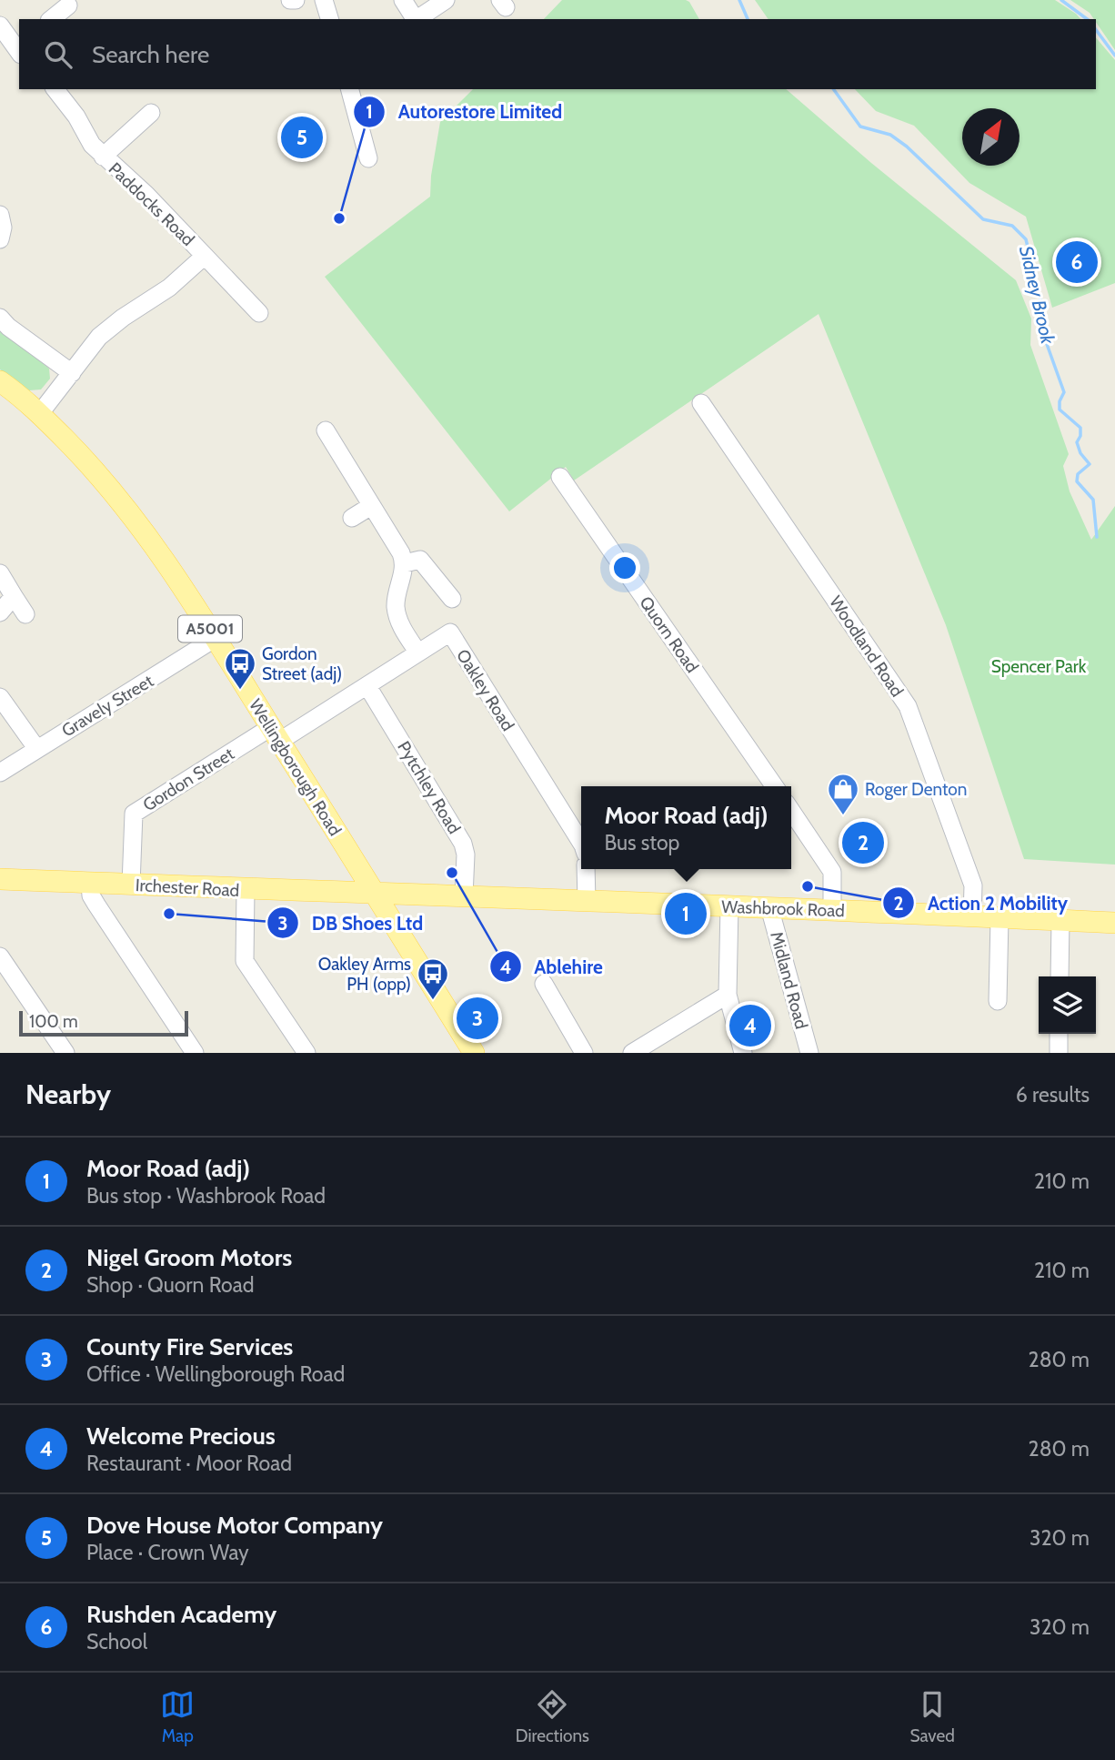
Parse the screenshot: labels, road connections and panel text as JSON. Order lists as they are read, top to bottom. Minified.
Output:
{"streets":{"main road":["A5001","Wellingborough Road","Irchester Road","Washbrook Road"],"street":["Paddocks Road","Quorn Road","Woodland Road","Oakley Road","Gravely Street","Gordon Street","Pytchley Road","Midland Road"]},"crossings":[["Woodland Road","Washbrook Road"],["Oakley Road","Wellingborough Road"],["Oakley Road","Gordon Street"],["Oakley Road","Pytchley Road"],["Gravely Street","Wellingborough Road"],["Wellingborough Road","Gordon Street"],["Wellingborough Road","Irchester Road"],["Wellingborough Road","Washbrook Road"],["Gordon Street","Irchester Road"],["Pytchley Road","Washbrook Road"],["Irchester Road","Washbrook Road"],["Washbrook Road","Midland Road"]],"water":["Sidney Brook"],"parks":["Spencer Park"],"places":{"other":["Autorestore Limited","Ablehire","Action 2 Mobility","DB Shoes Ltd"],"bus stop":["Gordon Street (adj)","Oakley Arms PH (opp)"],"shop":["Roger Denton"]},"scale_bar":"100 m","north":"top right","page":{"search":"Search here","pins":["5","6","2","1","3","4"],"popup":["Moor Road (adj)","Bus stop"],"scale":"100 m","heading":["Nearby","6 results"],"list":[{"mark":"1","name":"Moor Road (adj)","note":"Bus stop · Washbrook Road","value":"210 m"},{"mark":"2","name":"Nigel Groom Motors","note":"Shop · Quorn Road","value":"210 m"},{"mark":"3","name":"County Fire Services","note":"Office · Wellingborough Road","value":"280 m"},{"mark":"4","name":"Welcome Precious","note":"Restaurant · Moor Road","value":"280 m"},{"mark":"5","name":"Dove House Motor Company","note":"Place · Crown Way","value":"320 m"},{"mark":"6","name":"Rushden Academy","note":"School","value":"320 m"}],"nav":["Map","Directions","Saved"]}}
